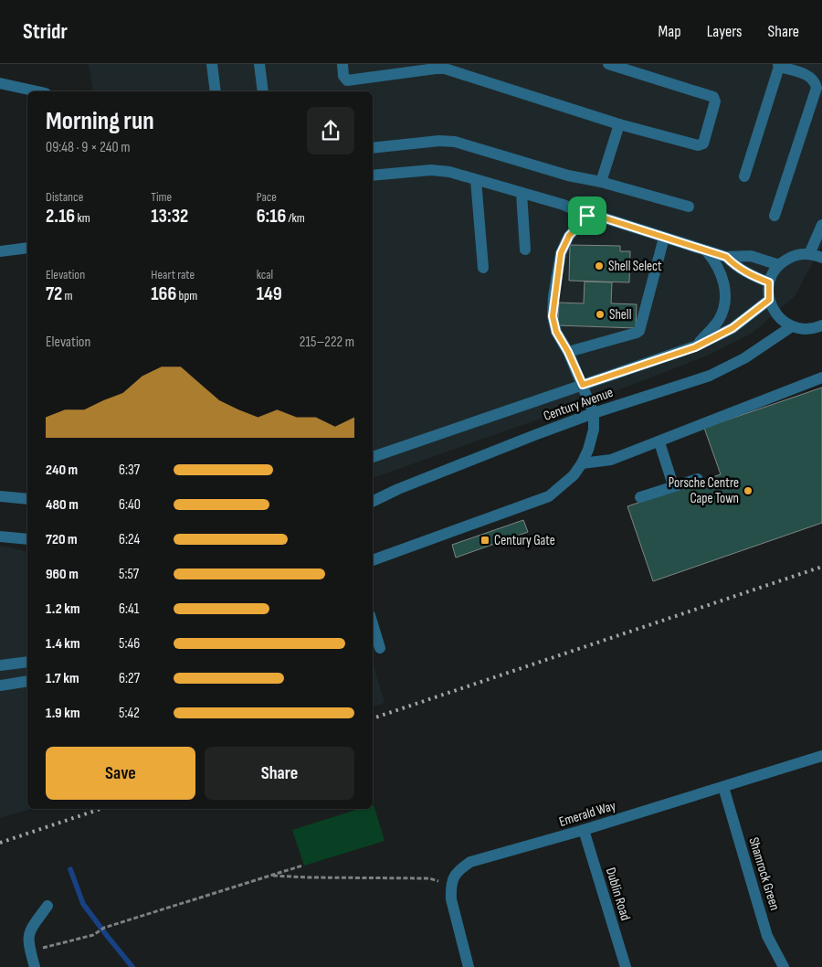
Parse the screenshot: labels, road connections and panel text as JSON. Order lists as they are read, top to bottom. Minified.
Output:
{"streets":{"street":["Century Avenue","Emerald Way","Shamrock Green","Dublin Road"]},"crossings":[["Emerald Way","Shamrock Green"],["Emerald Way","Dublin Road"]],"places":{"other":["Shell Select","Shell","Porsche Centre Cape Town"],"transit":["Century Gate"]},"page":{"header":"Stridr","nav":["Map","Layers","Share"],"heading":["Morning run","09:48 · 9 × 240 m"],"stats":[["Distance","2.16 km"],["Time","13:32"],["Pace","6:16 /km"],["Elevation","72 m"],["Heart rate","166 bpm"],["kcal","149"]],"chart":["Elevation","215–222 m"],"list":[{"name":"240 m","note":"6:37"},{"name":"480 m","note":"6:40"},{"name":"720 m","note":"6:24"},{"name":"960 m","note":"5:57"},{"name":"1.2 km","note":"6:41"},{"name":"1.4 km","note":"5:46"},{"name":"1.7 km","note":"6:27"},{"name":"1.9 km","note":"5:42"}],"buttons":["Save","Share"]}}
